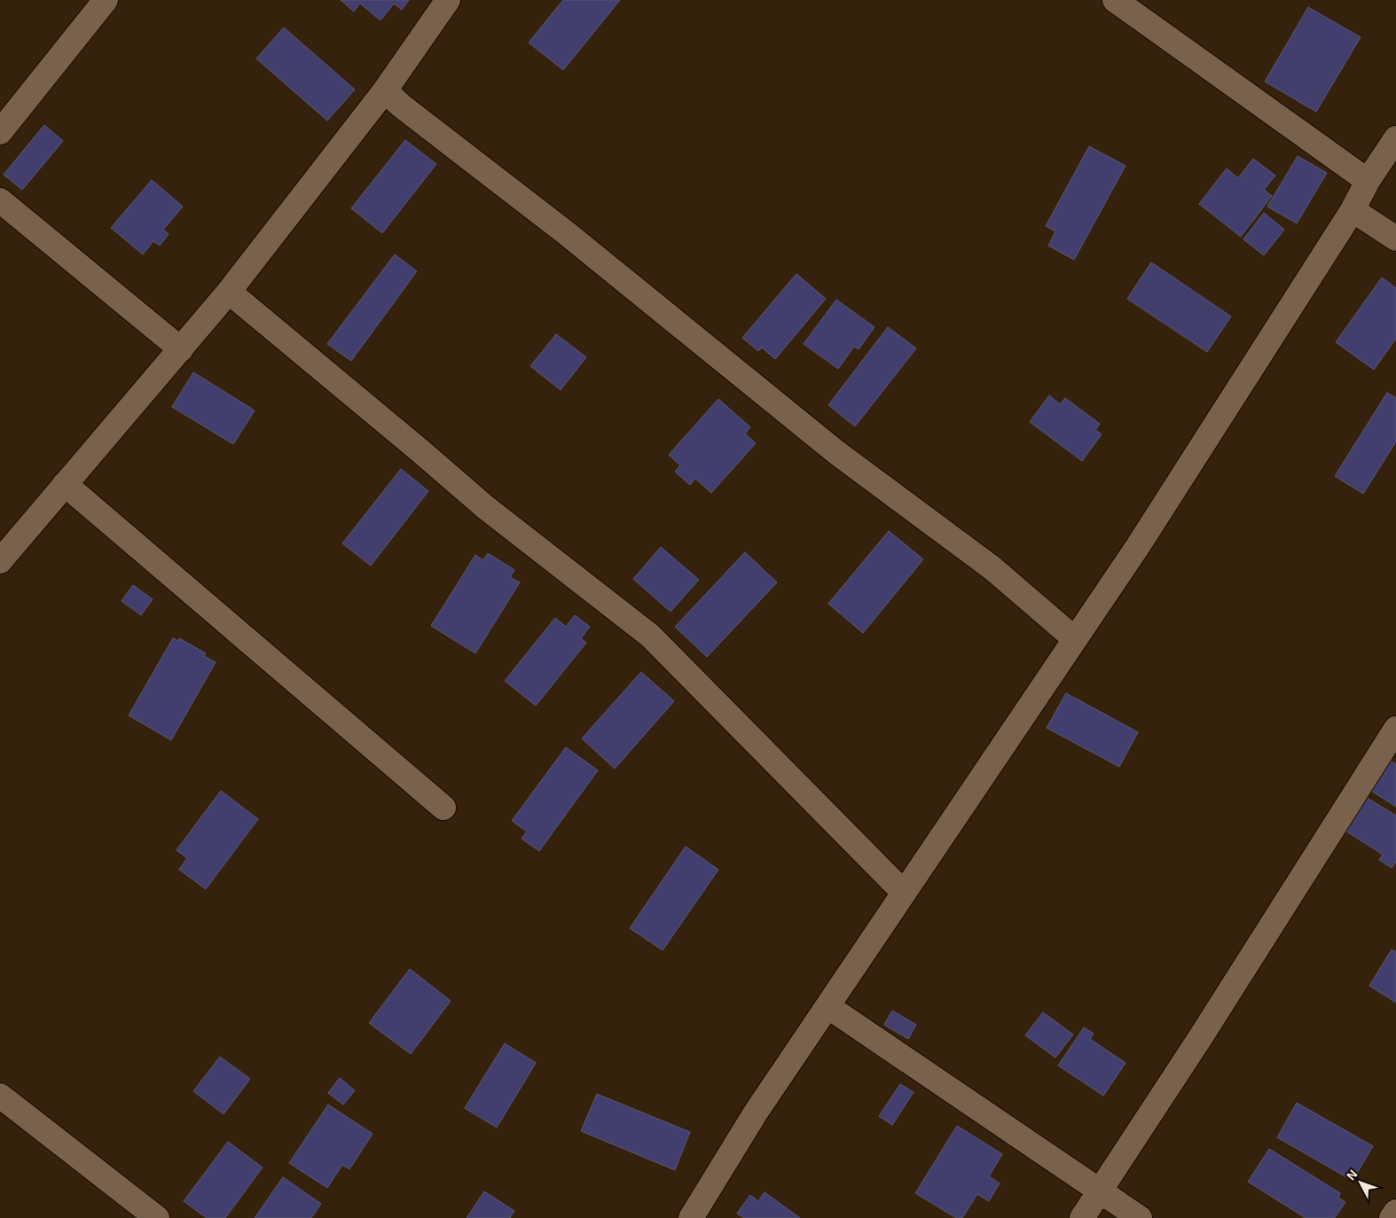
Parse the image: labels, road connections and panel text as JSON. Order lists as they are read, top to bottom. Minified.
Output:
{"north":"top left"}
